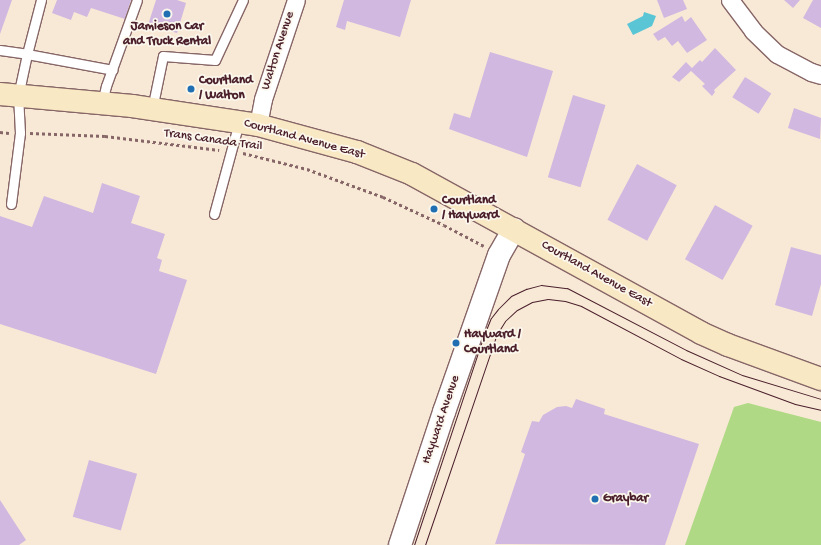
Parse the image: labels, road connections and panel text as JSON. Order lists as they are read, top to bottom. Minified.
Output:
{"streets":{"main road":["Courtland Avenue East"],"street":["Walton Avenue","Hayward Avenue"],"path":["Trans Canada Trail"]},"crossings":[["Walton Avenue","Courtland Avenue East"],["Courtland Avenue East","Hayward Avenue"]],"places":["Jamieson Car and Truck Rental","Courtland / Walton","Courtland / Hayward","Hayward / Courtland","Graybar"]}
